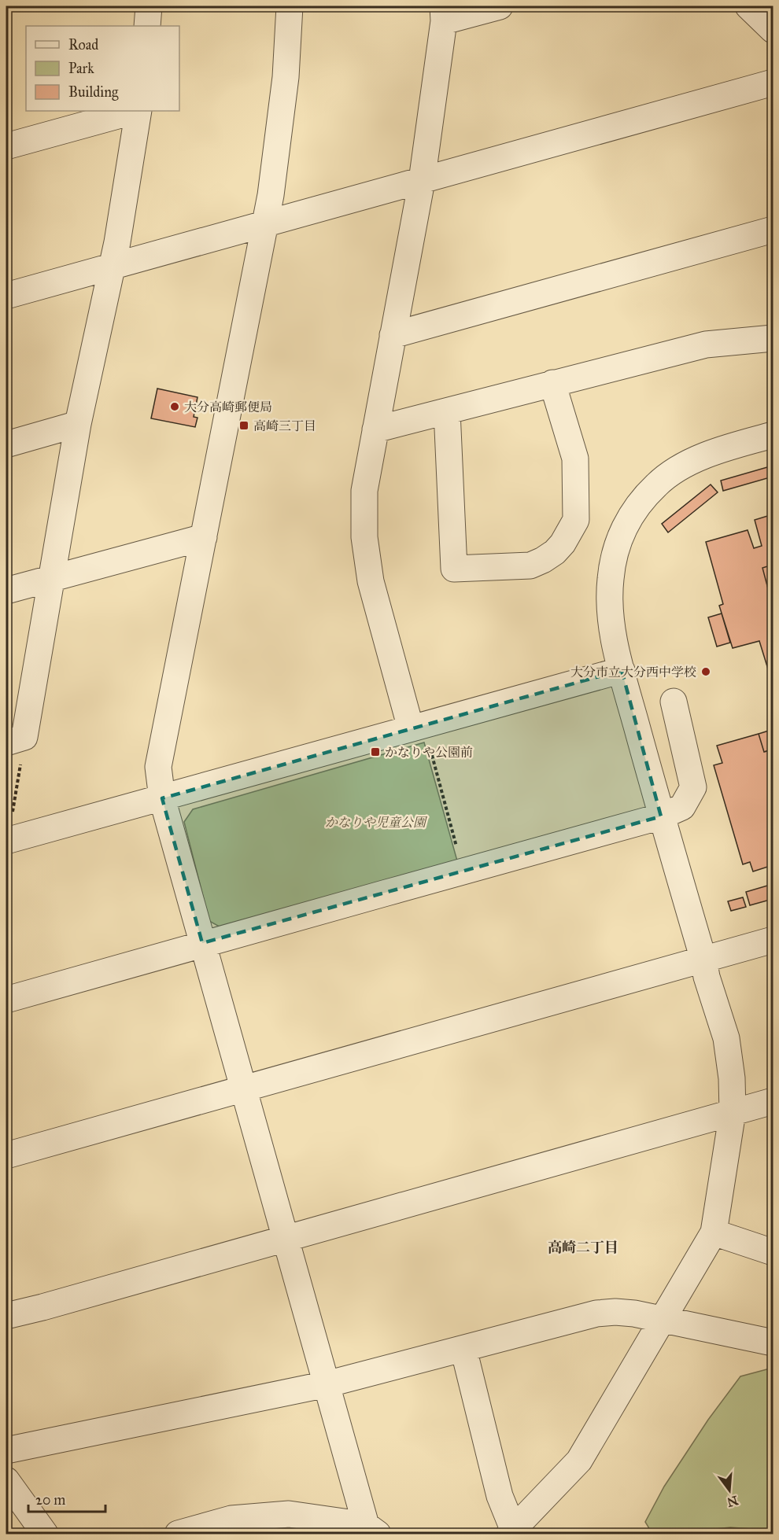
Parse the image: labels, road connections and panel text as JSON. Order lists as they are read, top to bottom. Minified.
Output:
{"districts":["高崎二丁目"],"parks":["かなりや児童公園"],"places":{"other":["大分高崎郵便局","大分市立大分西中学校"],"transit":["高崎三丁目","かなりや公園前"]},"legend":["Road","Park","Building"],"scale_bar":"20 m","north":"bottom"}
